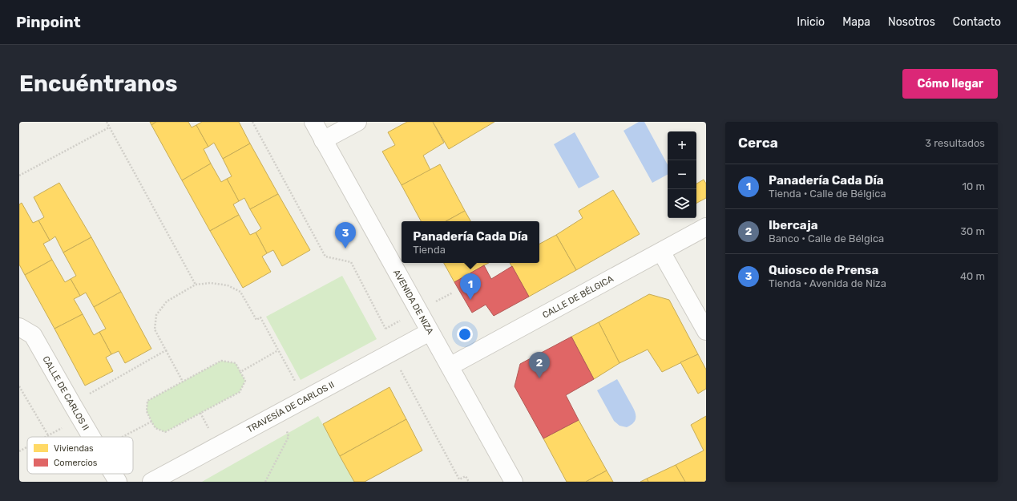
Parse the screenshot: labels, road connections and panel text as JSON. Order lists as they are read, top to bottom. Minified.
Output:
{"streets":{"street":["CALLE DE BÉLGICA","AVENIDA DE NIZA","CALLE DE CARLOS II","TRAVESÍA DE CARLOS II"]},"crossings":[["CALLE DE BÉLGICA","AVENIDA DE NIZA"],["AVENIDA DE NIZA","TRAVESÍA DE CARLOS II"]],"legend":["Viviendas","Comercios"],"page":{"header":"Pinpoint","nav":["Inicio","Mapa","Nosotros","Contacto"],"buttons":"Cómo llegar","title":"Encuéntranos","heading":["Cerca","3 resultados"],"map_buttons":["+","−"],"list":[{"mark":"1","name":"Panadería Cada Día","note":"Tienda · Calle de Bélgica","value":"10 m"},{"mark":"2","name":"Ibercaja","note":"Banco · Calle de Bélgica","value":"30 m"},{"mark":"3","name":"Quiosco de Prensa","note":"Tienda · Avenida de Niza","value":"40 m"}],"popup":["Panadería Cada Día","Tienda"],"pins":["3","1","2"]}}
